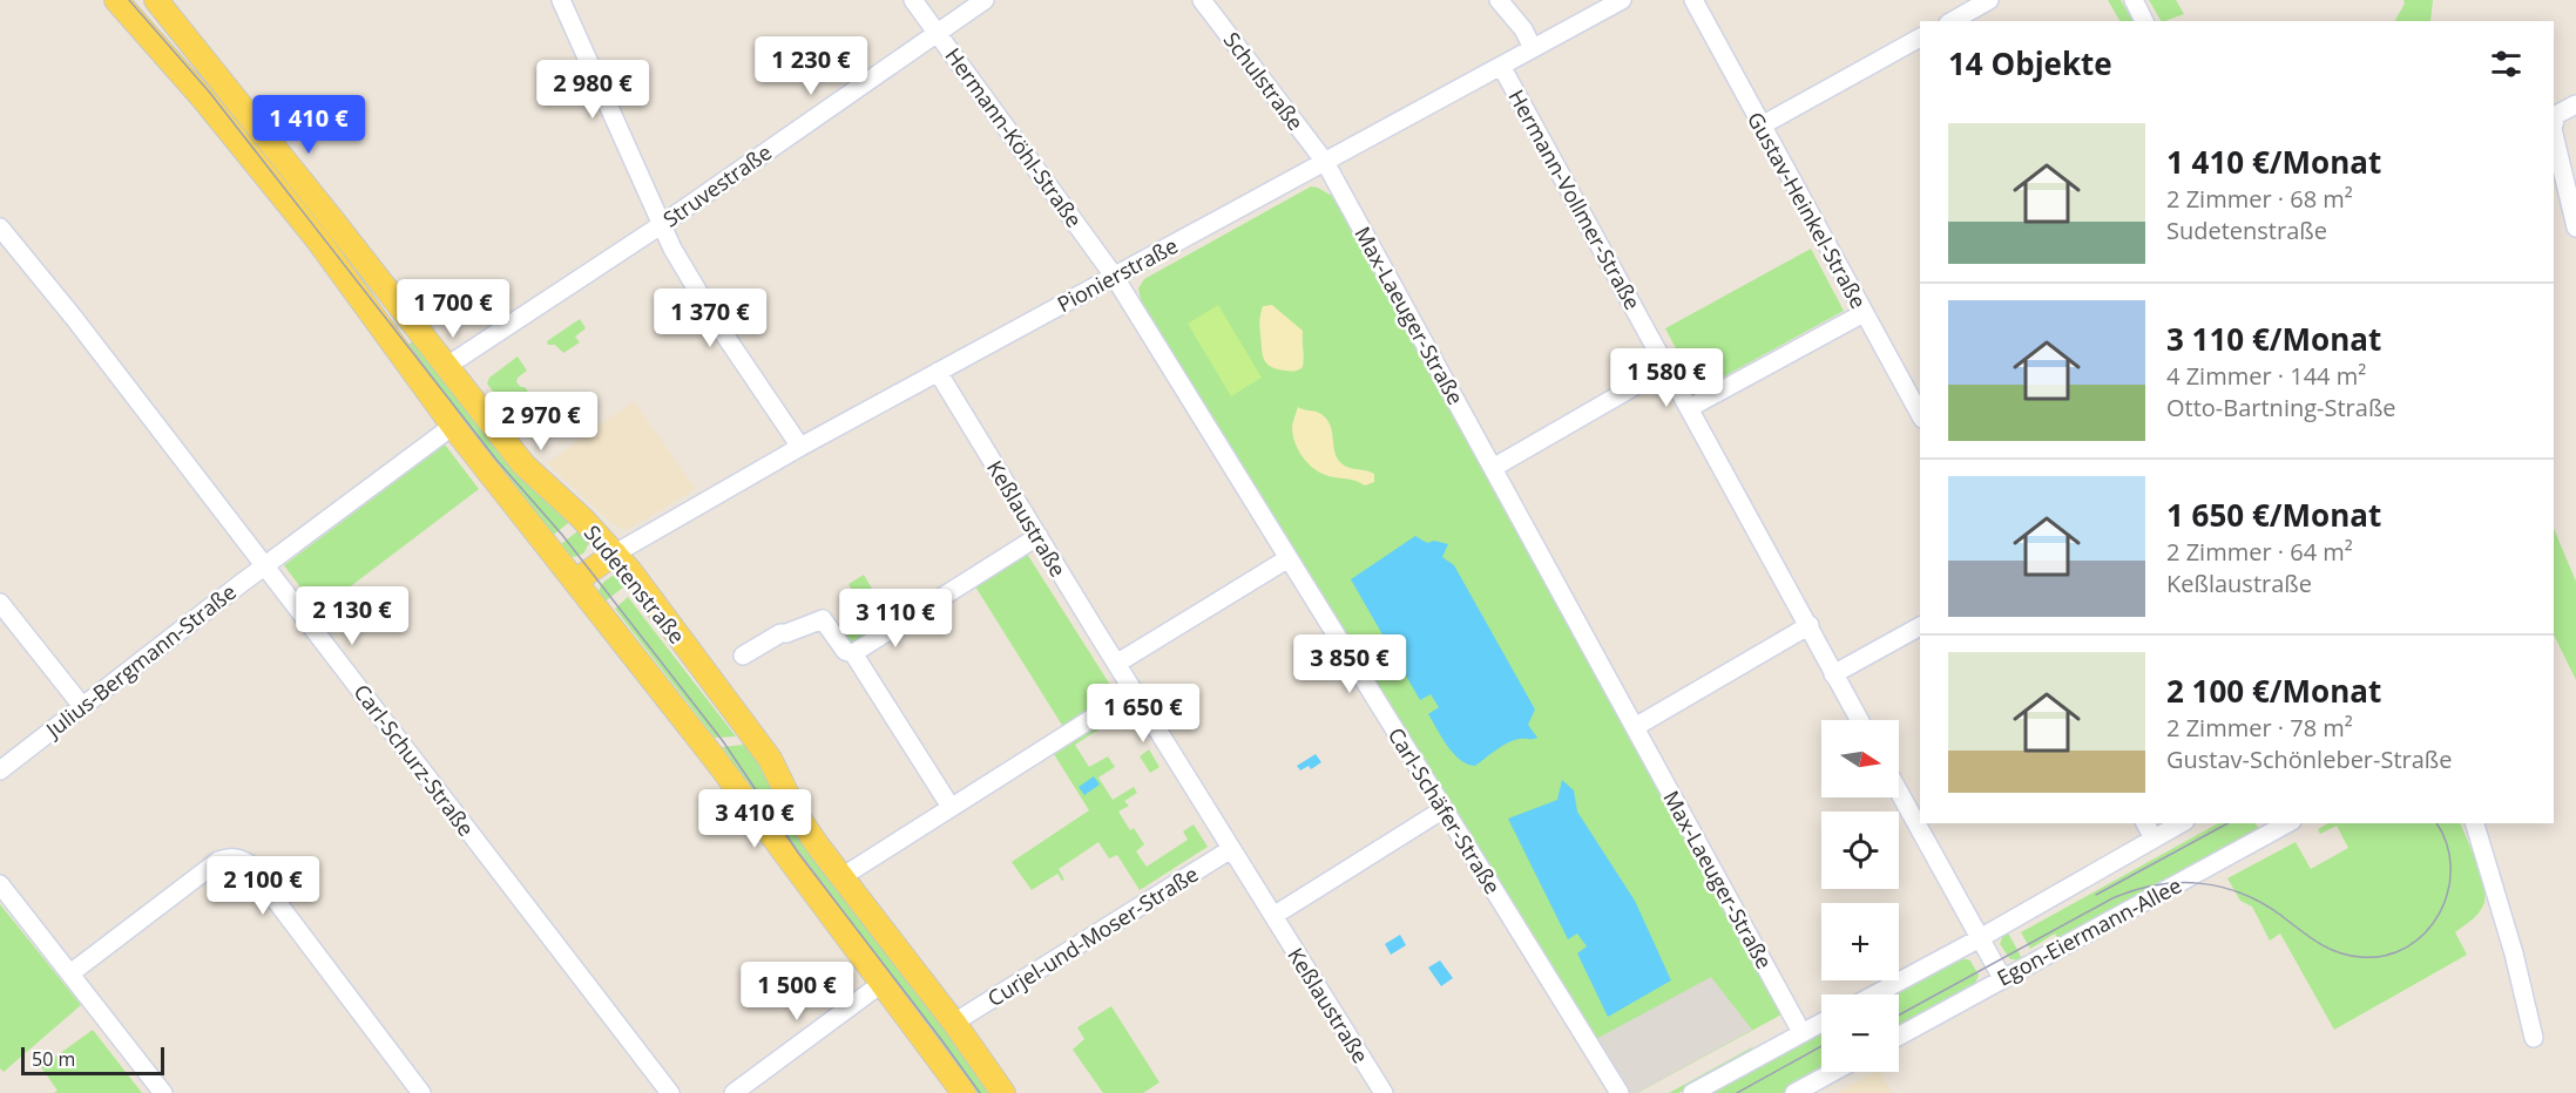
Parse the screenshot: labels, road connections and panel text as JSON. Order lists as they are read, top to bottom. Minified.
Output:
{"streets":{"main road":["Sudetenstraße"],"street":["Schulstraße","Hermann-Köhl-Straße","Struvestraße","Hermann-Vollmer-Straße","Gustav-Heinkel-Straße","Pionierstraße","Max-Laeuger-Straße","Keßlaustraße","Julius-Bergmann-Straße","Carl-Schurz-Straße","Carl-Schäfer-Straße","Egon-Eiermann-Allee","Curjel-und-Moser-Straße"]},"crossings":[["Schulstraße","Pionierstraße"],["Schulstraße","Max-Laeuger-Straße"],["Hermann-Köhl-Straße","Struvestraße"],["Hermann-Köhl-Straße","Pionierstraße"],["Hermann-Köhl-Straße","Carl-Schäfer-Straße"],["Struvestraße","Sudetenstraße"],["Hermann-Vollmer-Straße","Pionierstraße"],["Pionierstraße","Max-Laeuger-Straße"],["Pionierstraße","Keßlaustraße"],["Pionierstraße","Sudetenstraße"],["Pionierstraße","Carl-Schäfer-Straße"],["Keßlaustraße","Curjel-und-Moser-Straße"],["Sudetenstraße","Julius-Bergmann-Straße"],["Sudetenstraße","Curjel-und-Moser-Straße"],["Julius-Bergmann-Straße","Carl-Schurz-Straße"]],"scale_bar":"50 m","north":"right","page":{"heading":"14 Objekte","price":["1 230 €","2 980 €","1 410 €","1 700 €","1 370 €","1 580 €","2 970 €","2 130 €","3 110 €","3 850 €","1 650 €","3 410 €","2 100 €","1 500 €"],"list":[{"name":"1 410 €/Monat","note":"2 Zimmer · 68 m² · Sudetenstraße"},{"name":"3 110 €/Monat","note":"4 Zimmer · 144 m² · Otto-Bartning-Straße"},{"name":"1 650 €/Monat","note":"2 Zimmer · 64 m² · Keßlaustraße"},{"name":"2 100 €/Monat","note":"2 Zimmer · 78 m² · Gustav-Schönleber-Straße"}],"map_buttons":["+","−"],"scale":"50 m"}}
